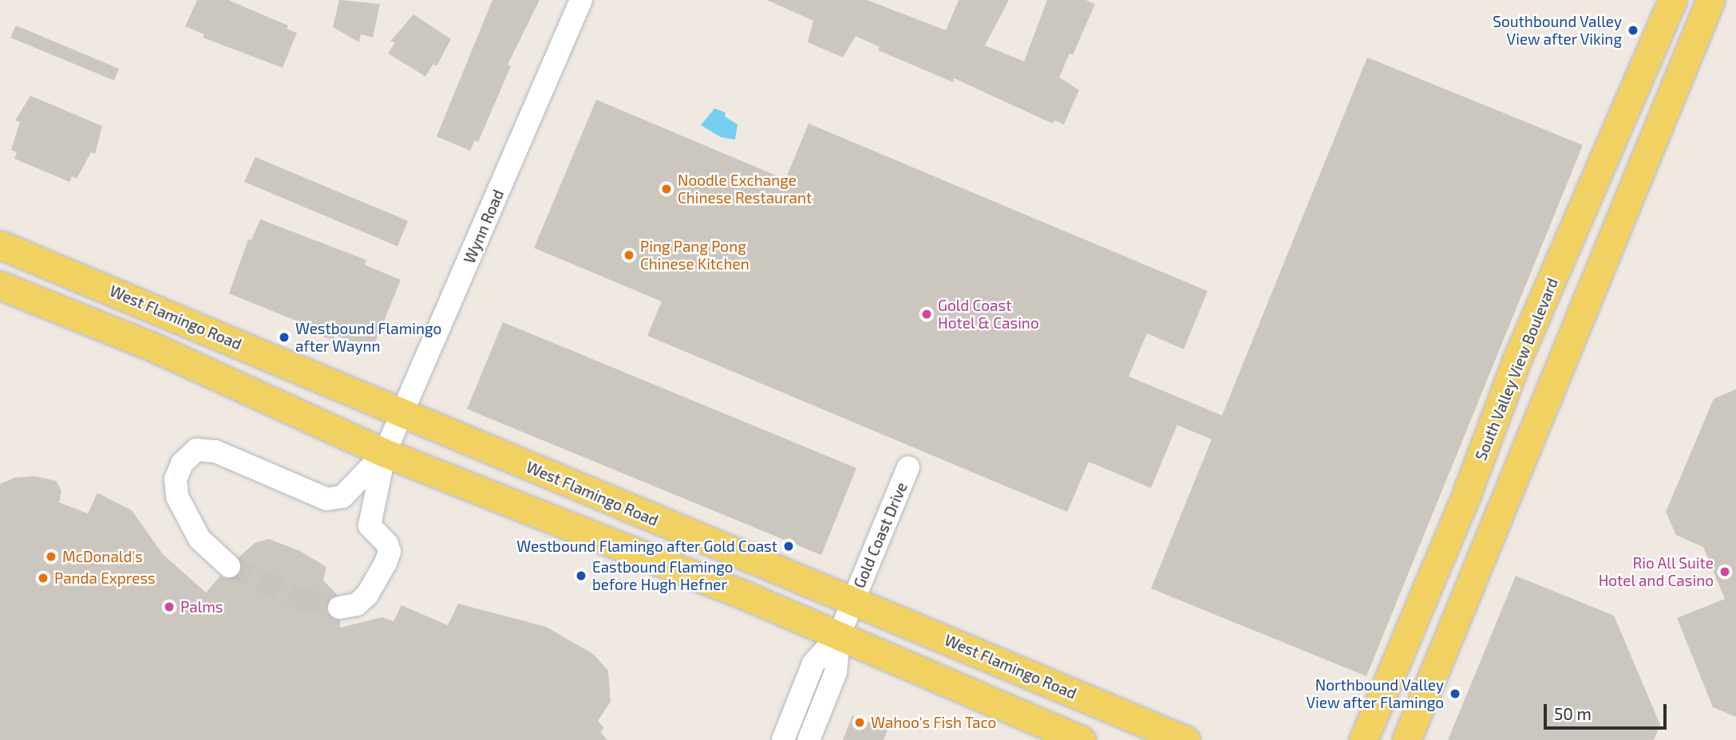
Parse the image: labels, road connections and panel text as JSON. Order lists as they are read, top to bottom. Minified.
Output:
{"streets":{"main road":["West Flamingo Road","South Valley View Boulevard"],"street":["Wynn Road","Gold Coast Drive"]},"crossings":[["Wynn Road","West Flamingo Road"],["West Flamingo Road","Gold Coast Drive"]],"places":["Southbound Valley View after Viking","Noodle Exchange Chinese Restaurant","Ping Pang Pong Chinese Kitchen","Gold Coast Hotel & Casino","Westbound Flamingo after Waynn","Westbound Flamingo after Gold Coast","McDonald's","Rio All Suite Hotel and Casino","Eastbound Flamingo before Hugh Hefner","Panda Express","Palms","Northbound Valley View after Flamingo","Wahoo's Fish Taco"],"scale_bar":"50 m"}
